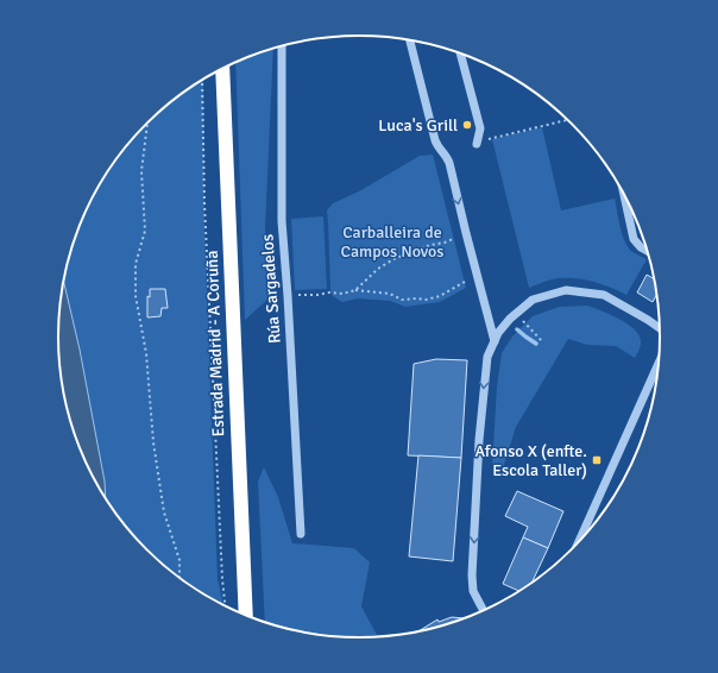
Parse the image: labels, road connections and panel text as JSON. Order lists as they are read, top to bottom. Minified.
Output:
{"streets":{"highway":["Estrada Madrid - A Coruña"],"street":["Rúa Sargadelos"]},"parks":["Carballeira de Campos Novos"],"places":{"other":["Luca's Grill"],"transit":["Afonso X (enfte. Escola Taller)"]}}
